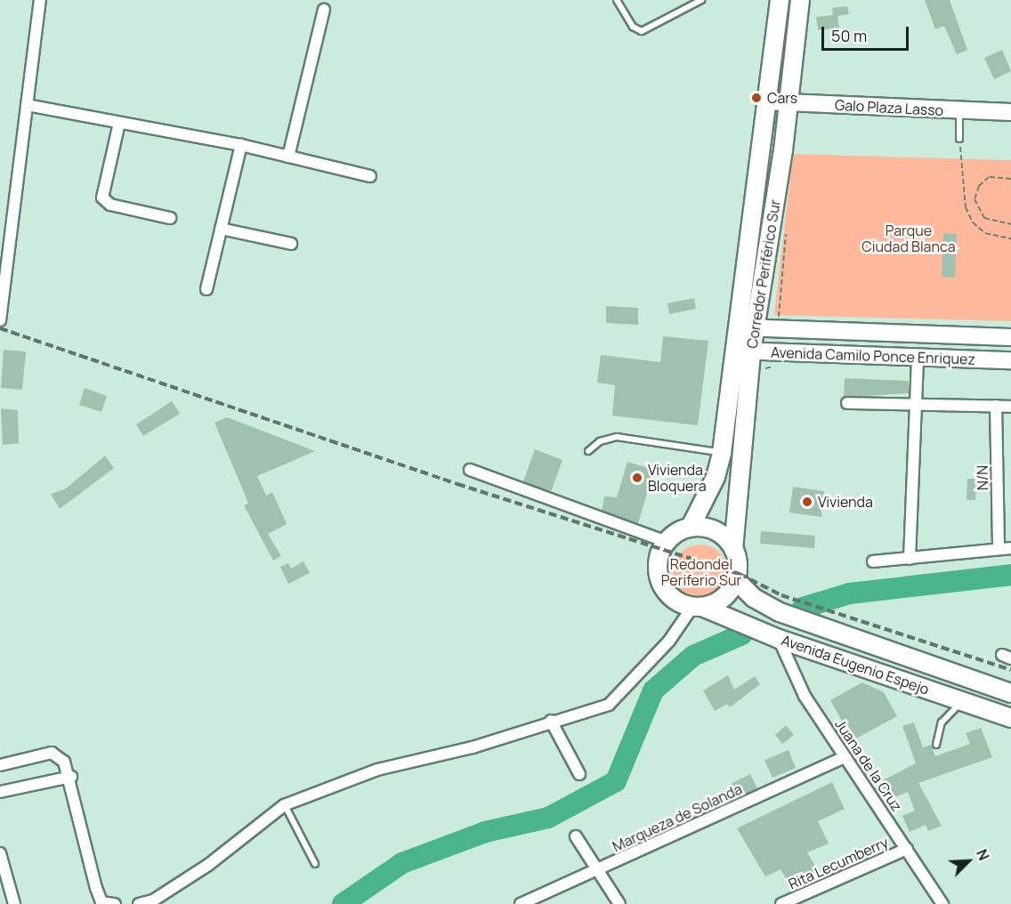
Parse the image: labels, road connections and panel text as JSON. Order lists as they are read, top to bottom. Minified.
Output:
{"streets":{"main road":["Galo Plaza Lasso","Corredor Periférico Sur","Avenida Camilo Ponce Enriquez","Avenida Eugenio Espejo"],"street":["N/N","Juana de la Cruz","Marqueza de Solanda","Rita Lecumberry"]},"crossings":[["Galo Plaza Lasso","Corredor Periférico Sur"],["Corredor Periférico Sur","Avenida Camilo Ponce Enriquez"],["Corredor Periférico Sur","Avenida Eugenio Espejo"],["Avenida Eugenio Espejo","Juana de la Cruz"],["Juana de la Cruz","Marqueza de Solanda"],["Juana de la Cruz","Rita Lecumberry"]],"parks":["Parque Ciudad Blanca","Redondel Periferio Sur"],"places":["Cars","Vivienda Bloquera","Vivienda"],"scale_bar":"50 m","north":"top right"}
